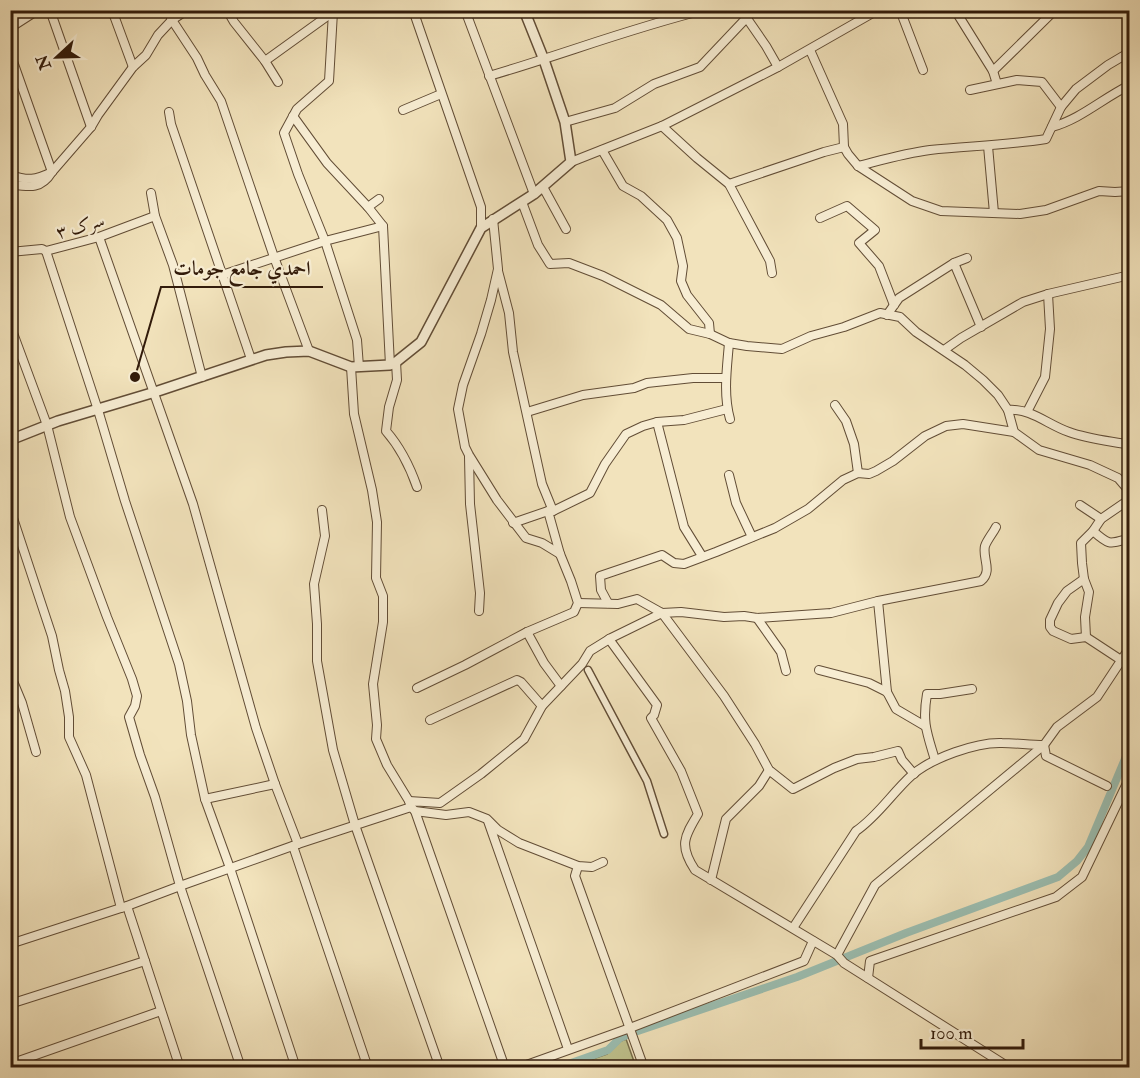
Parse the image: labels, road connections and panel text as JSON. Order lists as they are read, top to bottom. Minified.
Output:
{"streets":{"street":["سرک ۳"]},"places":["احمدي جامع جومات"],"scale_bar":"100 m","north":"left"}
